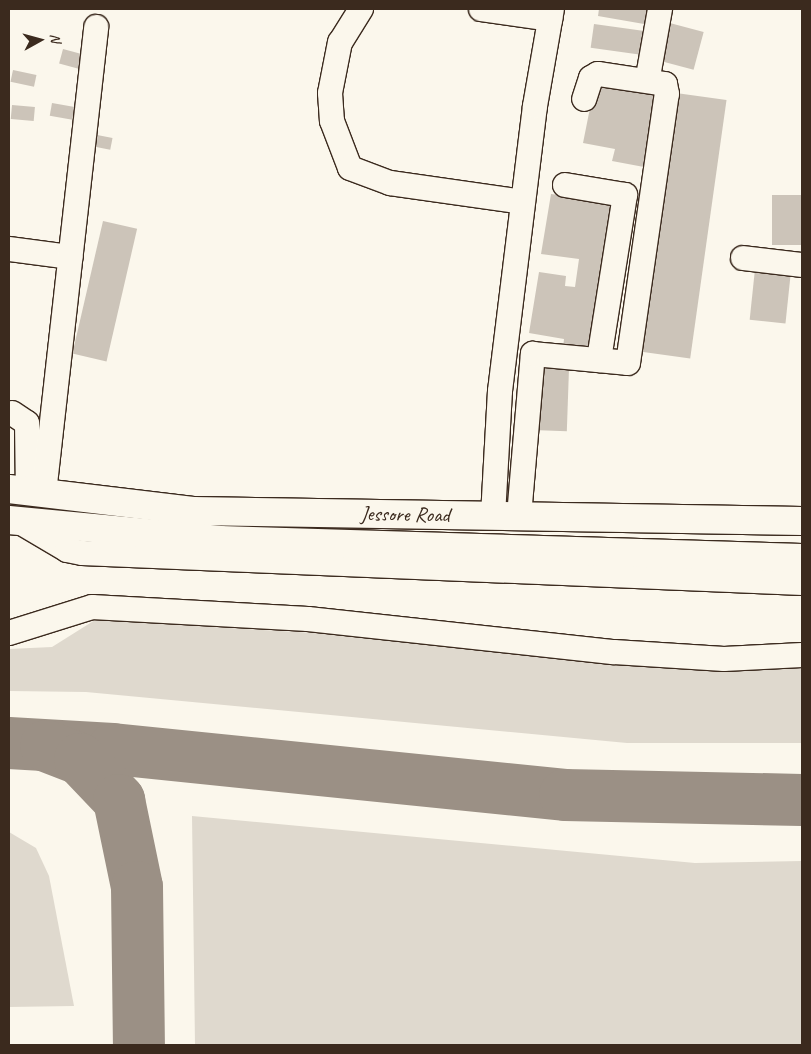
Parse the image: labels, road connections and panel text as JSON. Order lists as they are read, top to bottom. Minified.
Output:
{"streets":{"highway":["Jessore Road"]},"north":"right"}
